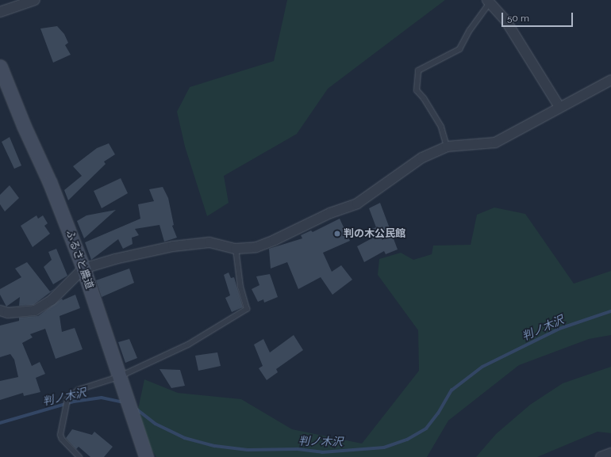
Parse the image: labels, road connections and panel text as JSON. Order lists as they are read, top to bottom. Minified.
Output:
{"streets":{"street":["ふるさと農道"]},"water":["判ノ木沢"],"places":["判の木公民館"],"scale_bar":"50 m"}
